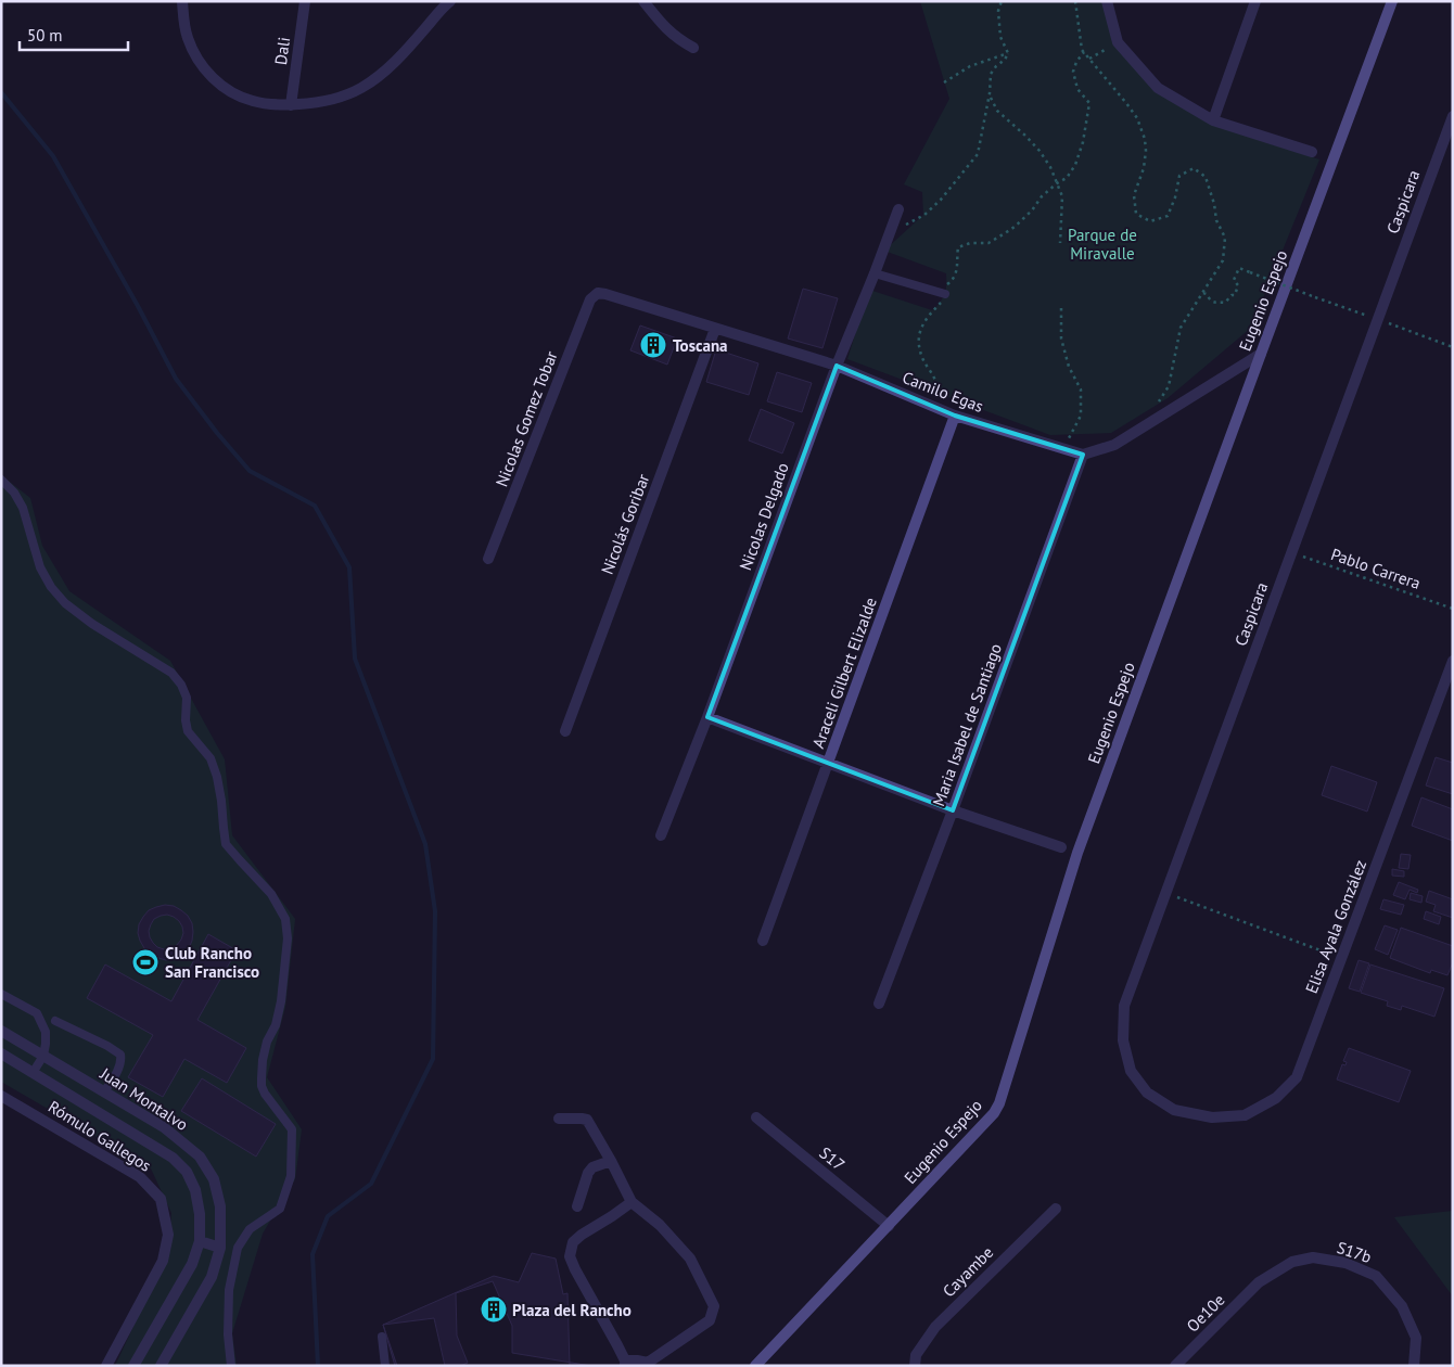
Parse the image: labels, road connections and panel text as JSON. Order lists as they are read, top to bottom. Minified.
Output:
{"streets":{"street":["Dali","Caspicara","Eugenio Espejo","Camilo Egas","Nicolas Gomez Tobar","Nicolas Delgado","Nicolás Goribar","Araceli Gilbert Elizalde","Maria Isabel de Santiago","Elisa Ayala González","Juan Montalvo","Rómulo Gallegos","S17","S17b","Cayambe","Oe10e"],"path":["Pablo Carrera"]},"crossings":[["Caspicara","Pablo Carrera"],["Caspicara","Elisa Ayala González"],["Eugenio Espejo","S17"],["Camilo Egas","Nicolas Gomez Tobar"],["Camilo Egas","Nicolas Delgado"],["Camilo Egas","Nicolás Goribar"],["Camilo Egas","Araceli Gilbert Elizalde"],["Camilo Egas","Maria Isabel de Santiago"],["S17b","Oe10e"]],"parks":["Parque de Miravalle"],"places":{"building":["Toscana","Plaza del Rancho"],"sports":["Club Rancho San Francisco"]},"scale_bar":"50 m"}
